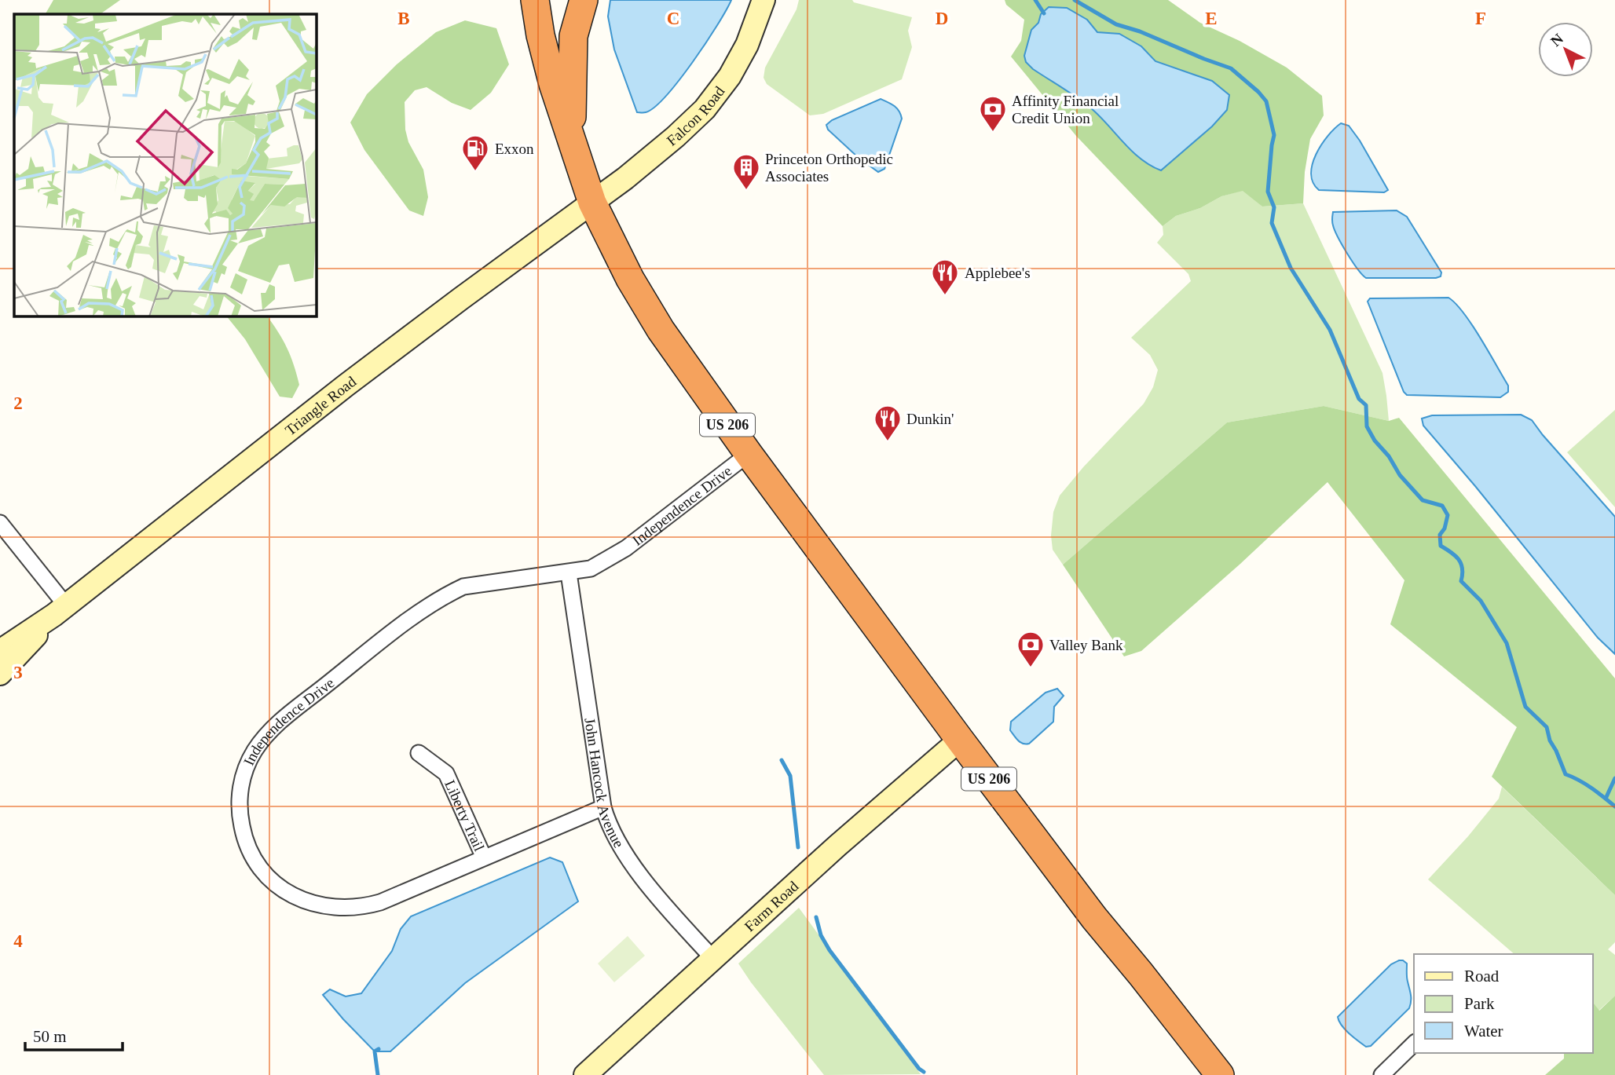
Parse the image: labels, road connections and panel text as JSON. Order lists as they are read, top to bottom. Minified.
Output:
{"streets":{"highway":["US 206"],"street":["Falcon Road","Triangle Road","Independence Drive","John Hancock Avenue","Liberty Trail","Farm Road"]},"crossings":[["Falcon Road","Triangle Road"],["Falcon Road","US 206"],["Triangle Road","US 206"],["US 206","Independence Drive"],["US 206","Farm Road"],["Independence Drive","John Hancock Avenue"],["Independence Drive","Liberty Trail"],["John Hancock Avenue","Farm Road"]],"places":{"bank":["Affinity Financial Credit Union","Valley Bank"],"fuel station":["Exxon"],"building":["Princeton Orthopedic Associates"],"restaurant":["Applebee's","Dunkin'"]},"legend":["Road","Park","Water"],"scale_bar":"50 m","north":"top left","grid":{"columns":["B","C","D","E","F"],"rows":["2","3","4"]}}
